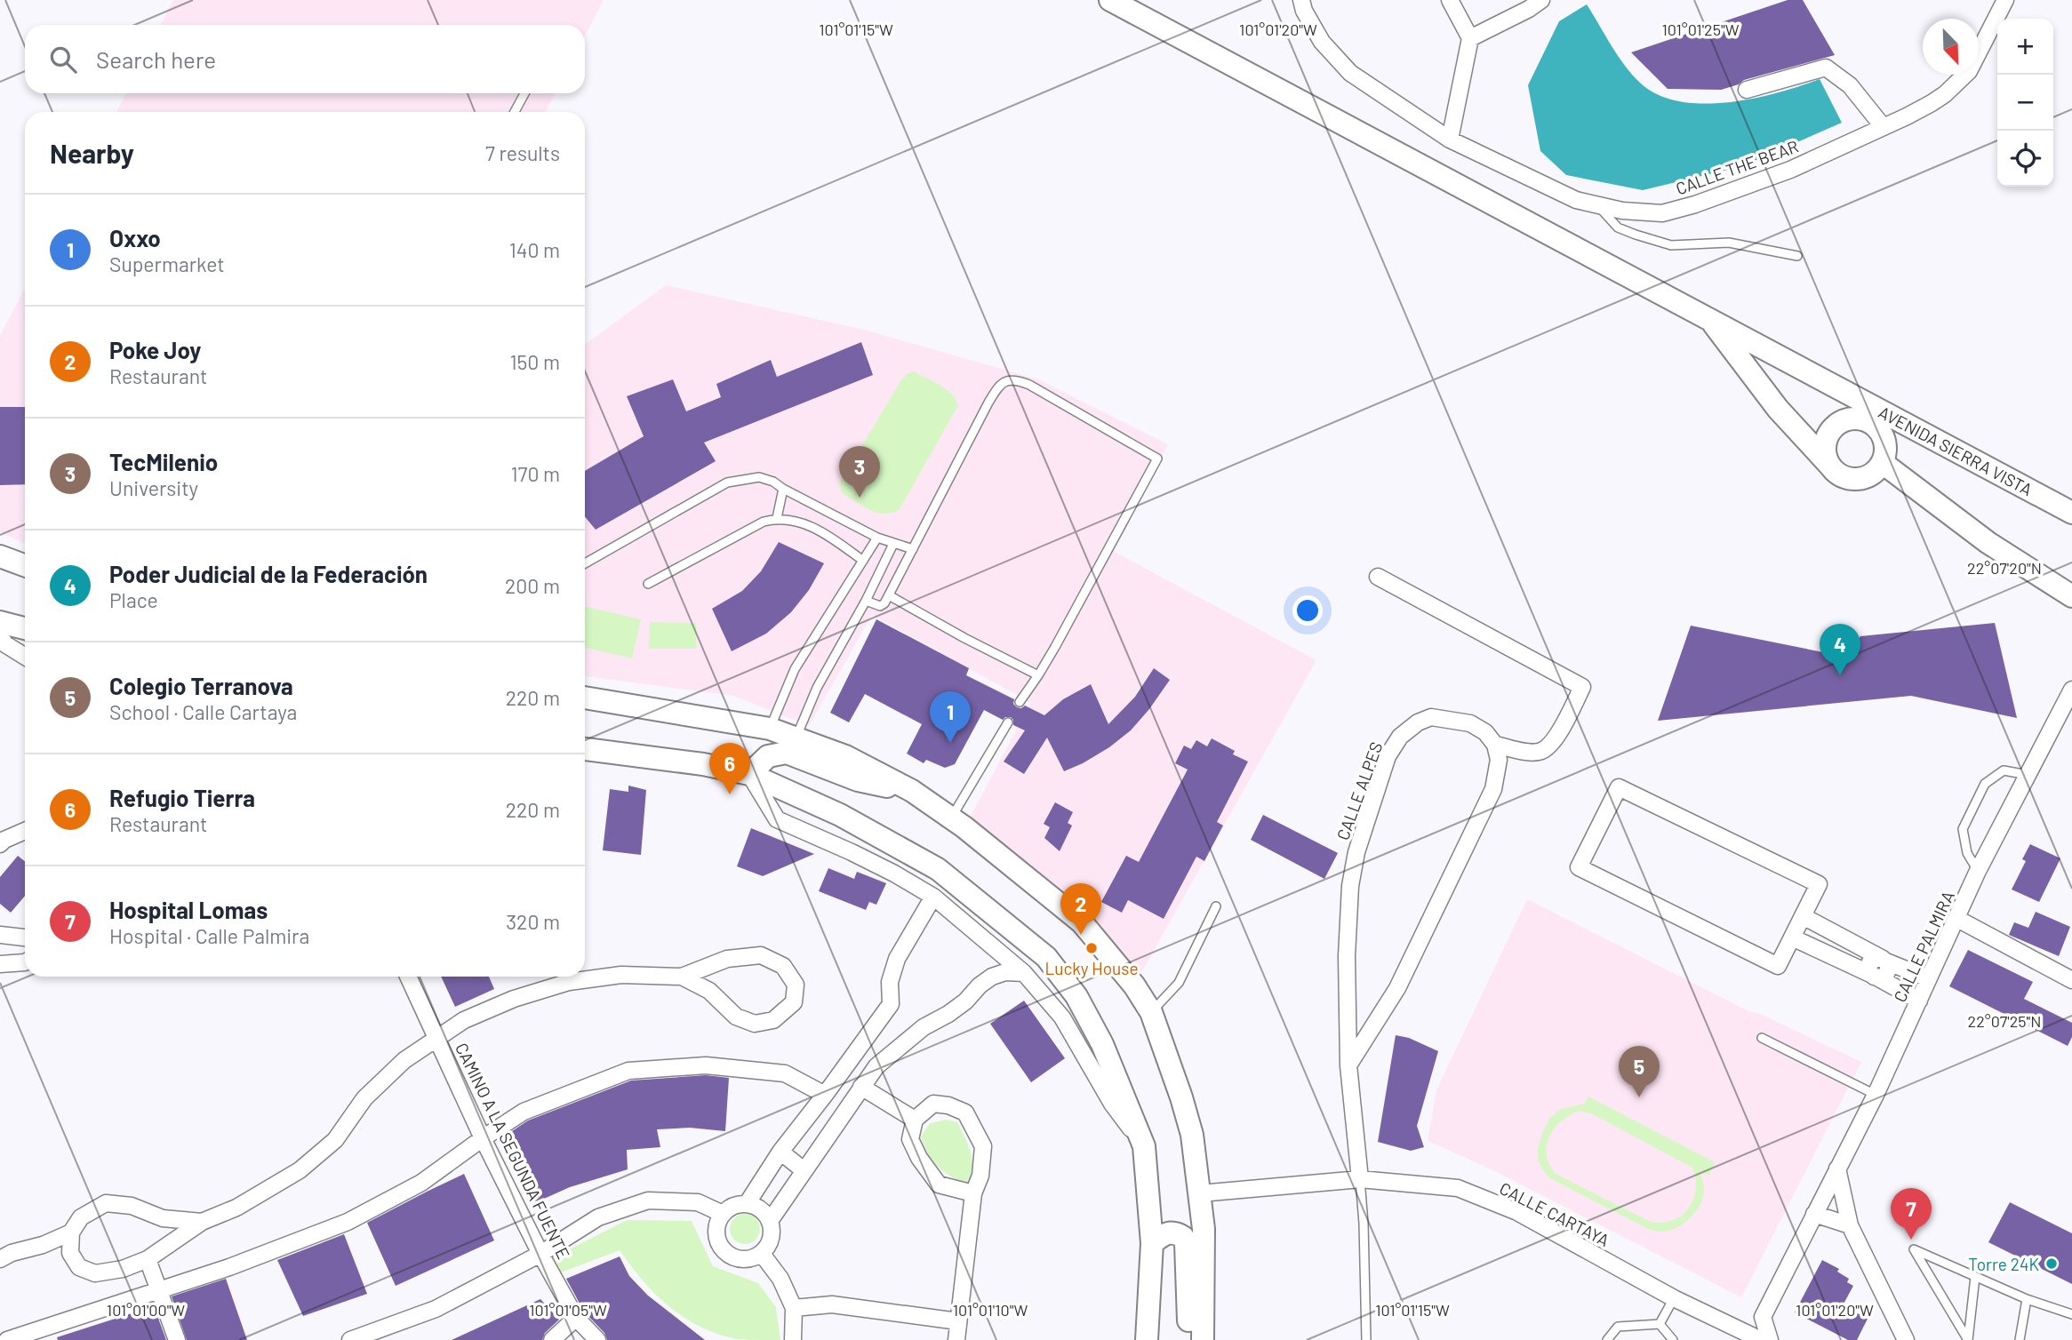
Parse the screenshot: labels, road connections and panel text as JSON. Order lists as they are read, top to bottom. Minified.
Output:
{"streets":{"main road":["AVENIDA SIERRA VISTA"],"street":["CALLE THE BEAR","CALLE ALPES","CALLE PALMIRA","CAMINO A LA SEGUNDA FUENTE","CALLE CARTAYA"]},"crossings":[["CALLE ALPES","CALLE CARTAYA"]],"places":["Lucky House","Torre 24K"],"north":"bottom right","page":{"map_buttons":["+","−"],"search":"Search here","heading":["Nearby","7 results"],"list":[{"mark":"1","name":"Oxxo","note":"Supermarket","value":"140 m"},{"mark":"2","name":"Poke Joy","note":"Restaurant","value":"150 m"},{"mark":"3","name":"TecMilenio","note":"University","value":"170 m"},{"mark":"4","name":"Poder Judicial de la Federación","note":"Place","value":"200 m"},{"mark":"5","name":"Colegio Terranova","note":"School · Calle Cartaya","value":"220 m"},{"mark":"6","name":"Refugio Tierra","note":"Restaurant","value":"220 m"},{"mark":"7","name":"Hospital Lomas","note":"Hospital · Calle Palmira","value":"320 m"}],"pins":["3","4","1","6","2","5","7"]},"coordinates":["101°01'15\"W","101°01'20\"W","101°01'25\"W","22°07'20\"N","22°07'25\"N","101°01'00\"W","101°01'05\"W","101°01'10\"W"]}
